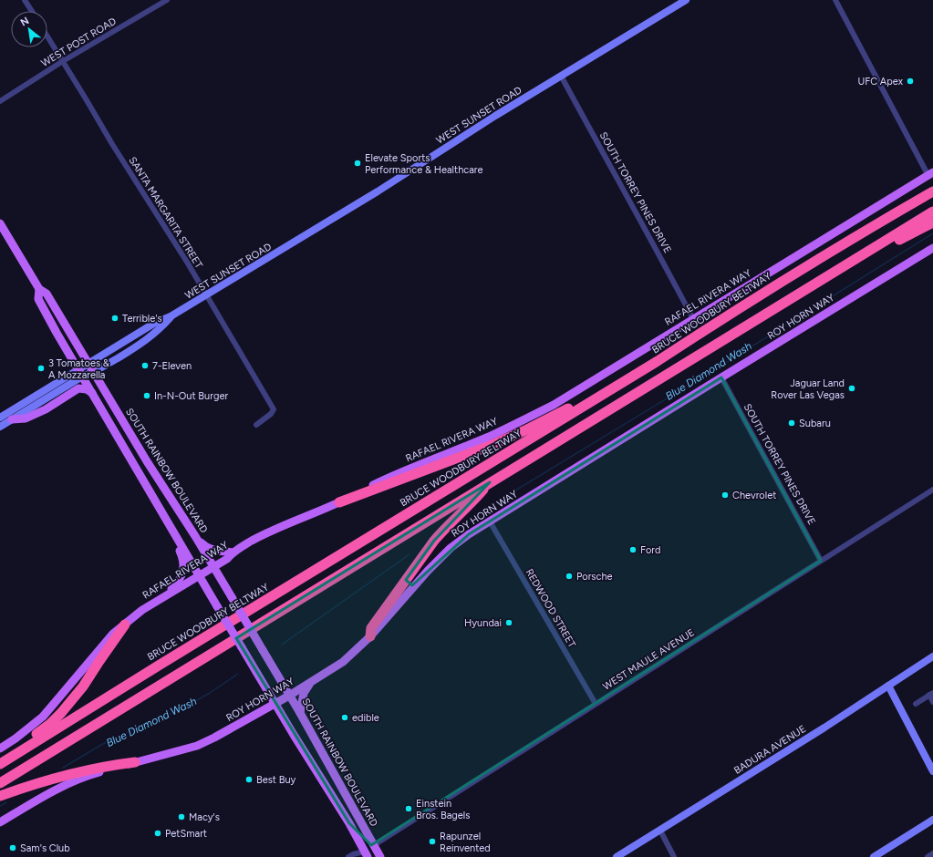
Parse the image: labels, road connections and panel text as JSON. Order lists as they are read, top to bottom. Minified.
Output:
{"streets":{"highway":["BRUCE WOODBURY BELTWAY"],"main road":["WEST SUNSET ROAD","RAFAEL RIVERA WAY","ROY HORN WAY","SOUTH RAINBOW BOULEVARD","BADURA AVENUE"],"street":["WEST POST ROAD","SOUTH TORREY PINES DRIVE","SANTA MARGARITA STREET","REDWOOD STREET","WEST MAULE AVENUE"]},"crossings":[["WEST POST ROAD","SANTA MARGARITA STREET"],["WEST SUNSET ROAD","SOUTH TORREY PINES DRIVE"],["WEST SUNSET ROAD","SANTA MARGARITA STREET"],["WEST SUNSET ROAD","SOUTH RAINBOW BOULEVARD"],["SOUTH TORREY PINES DRIVE","RAFAEL RIVERA WAY"],["SOUTH TORREY PINES DRIVE","ROY HORN WAY"],["SOUTH TORREY PINES DRIVE","WEST MAULE AVENUE"],["RAFAEL RIVERA WAY","SOUTH RAINBOW BOULEVARD"],["ROY HORN WAY","SOUTH RAINBOW BOULEVARD"],["ROY HORN WAY","REDWOOD STREET"],["SOUTH RAINBOW BOULEVARD","WEST MAULE AVENUE"],["REDWOOD STREET","WEST MAULE AVENUE"]],"water":["Blue Diamond Wash"],"places":["UFC Apex","Elevate Sports Performance & Healthcare","Terrible's","7-Eleven","3 Tomatoes & A Mozzarella","Jaguar Land Rover Las Vegas","In-N-Out Burger","Subaru","Chevrolet","Ford","Porsche","Hyundai","edible","Best Buy","Einstein Bros. Bagels","Macy's","PetSmart","Rapunzel Reinvented","Sam's Club"],"north":"top left"}
